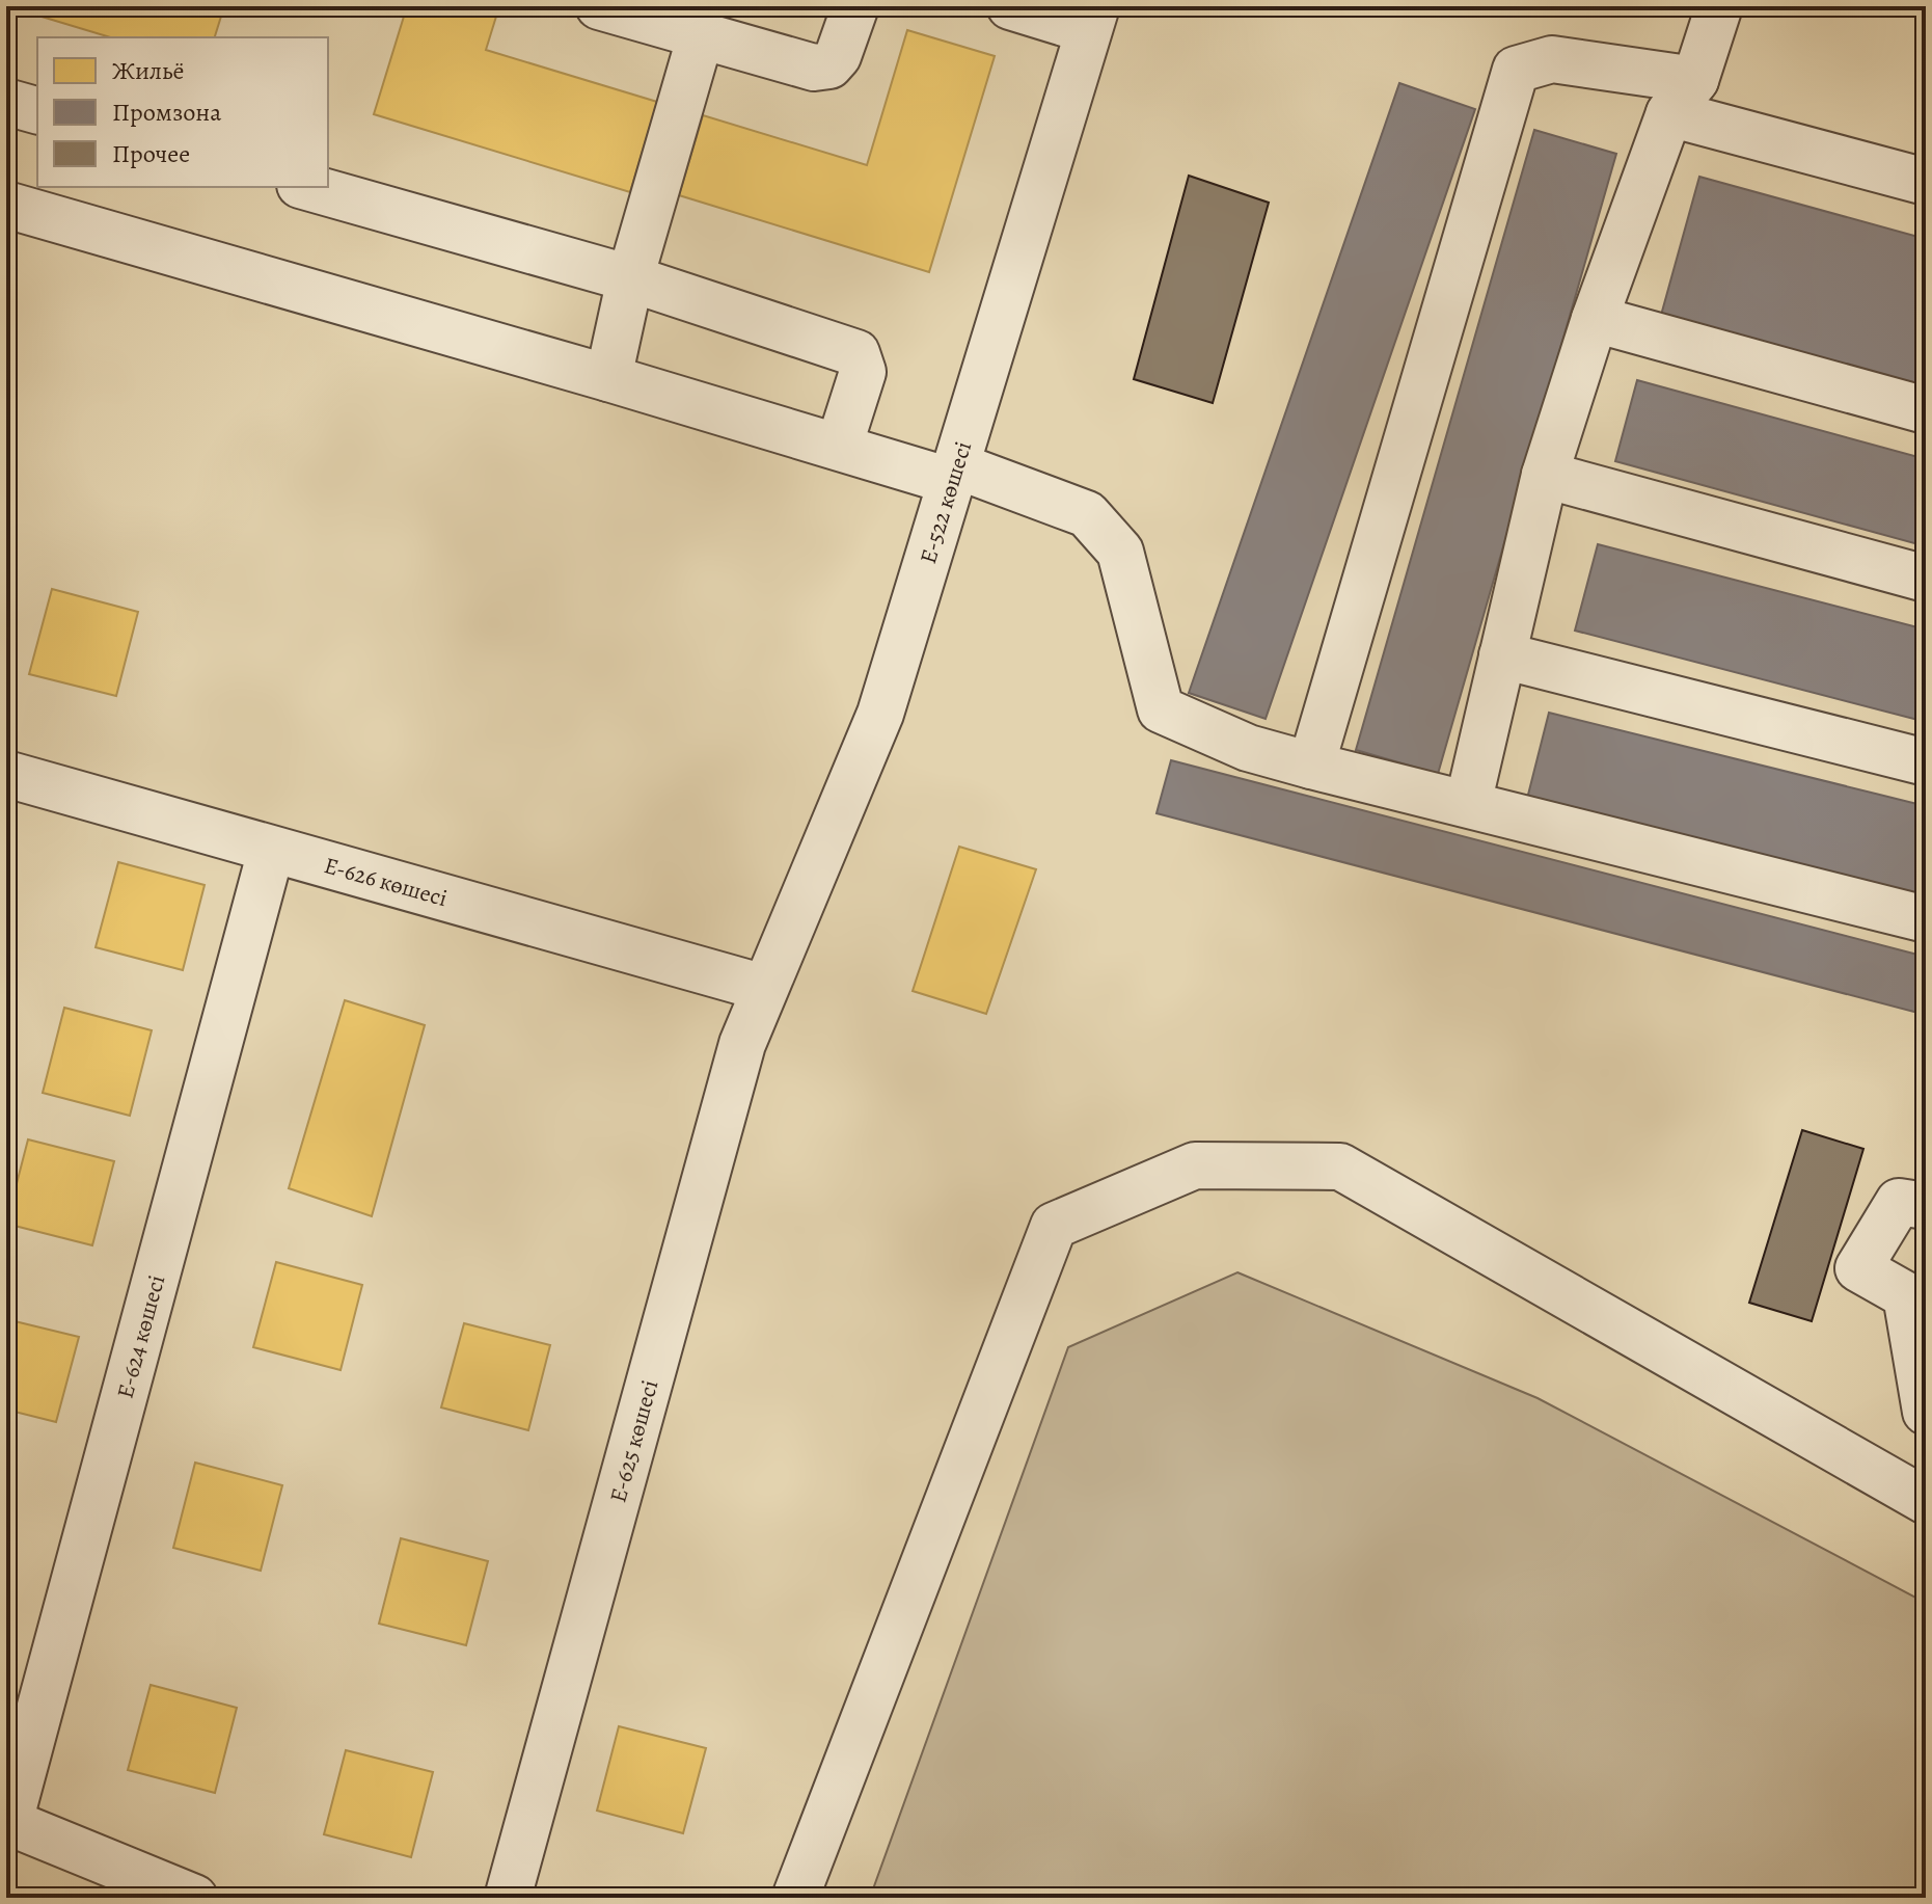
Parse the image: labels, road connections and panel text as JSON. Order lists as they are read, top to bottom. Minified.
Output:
{"streets":{"street":["Е-522 көшесі","Е-626 көшесі","Е-624 көшесі","Е-625 көшесі"]},"crossings":[["Е-522 көшесі","Е-626 көшесі"],["Е-522 көшесі","Е-625 көшесі"],["Е-626 көшесі","Е-624 көшесі"],["Е-626 көшесі","Е-625 көшесі"]],"legend":["Жильё","Промзона","Прочее"]}
